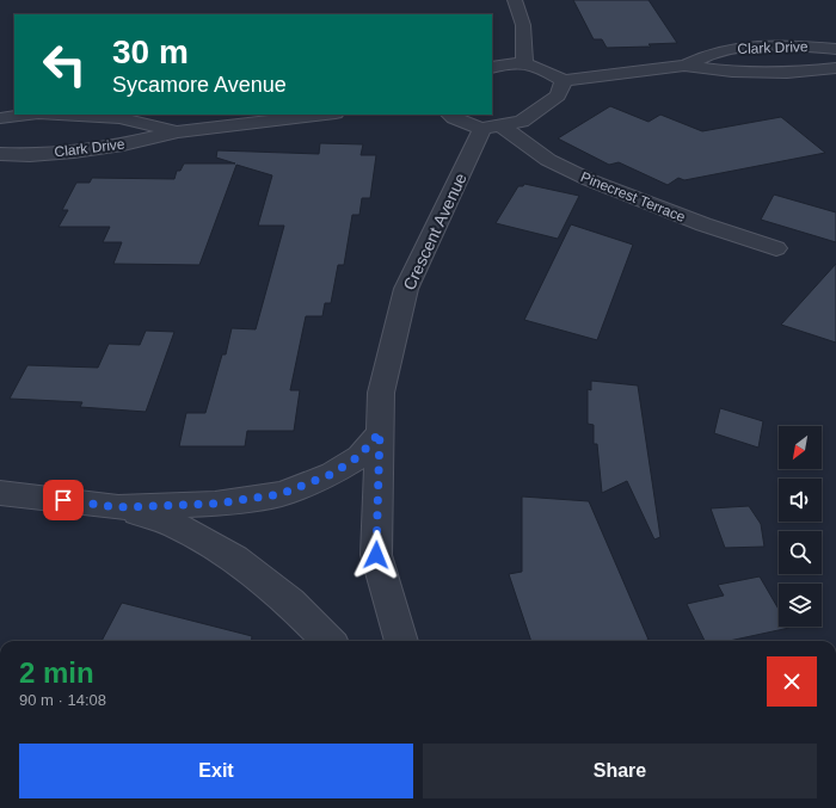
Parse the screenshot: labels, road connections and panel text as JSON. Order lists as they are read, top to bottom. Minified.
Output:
{"streets":{"street":["Clark Drive","Pinecrest Terrace","Crescent Avenue"]},"crossings":[["Pinecrest Terrace","Crescent Avenue"]],"north":"bottom left","page":{"turn":["30 m","Sycamore Avenue"],"heading":["2 min","90 m · 14:08"],"buttons":["Exit","Share"]}}
